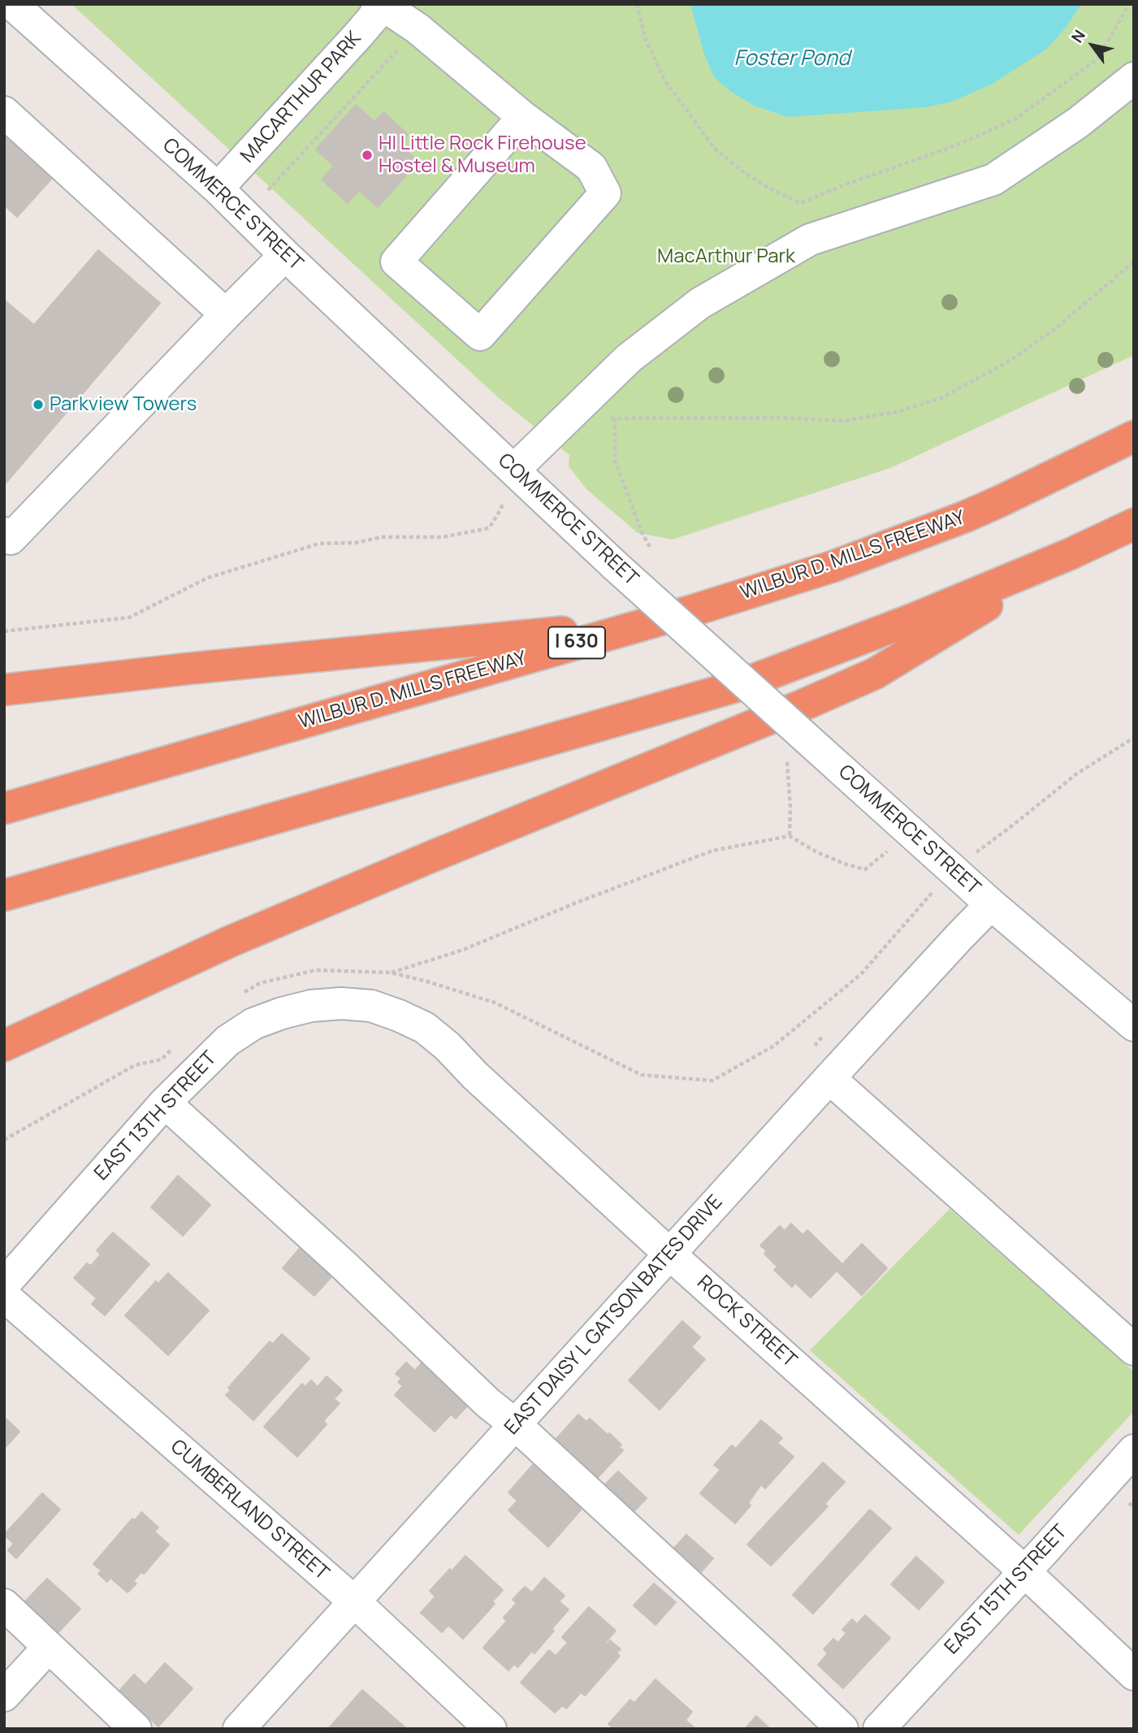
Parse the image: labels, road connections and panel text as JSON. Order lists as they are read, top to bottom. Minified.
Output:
{"streets":{"highway":["WILBUR D. MILLS FREEWAY","I 630"],"street":["MACARTHUR PARK","COMMERCE STREET","EAST 13TH STREET","EAST DAISY L GATSON BATES DRIVE","ROCK STREET","CUMBERLAND STREET","EAST 15TH STREET"]},"crossings":[["MACARTHUR PARK","COMMERCE STREET"],["COMMERCE STREET","EAST DAISY L GATSON BATES DRIVE"],["EAST 13TH STREET","ROCK STREET"],["EAST DAISY L GATSON BATES DRIVE","ROCK STREET"],["EAST DAISY L GATSON BATES DRIVE","CUMBERLAND STREET"],["ROCK STREET","EAST 15TH STREET"]],"water":["Foster Pond"],"parks":["MacArthur Park"],"places":["HI Little Rock Firehouse Hostel & Museum","Parkview Towers"],"north":"top left"}
